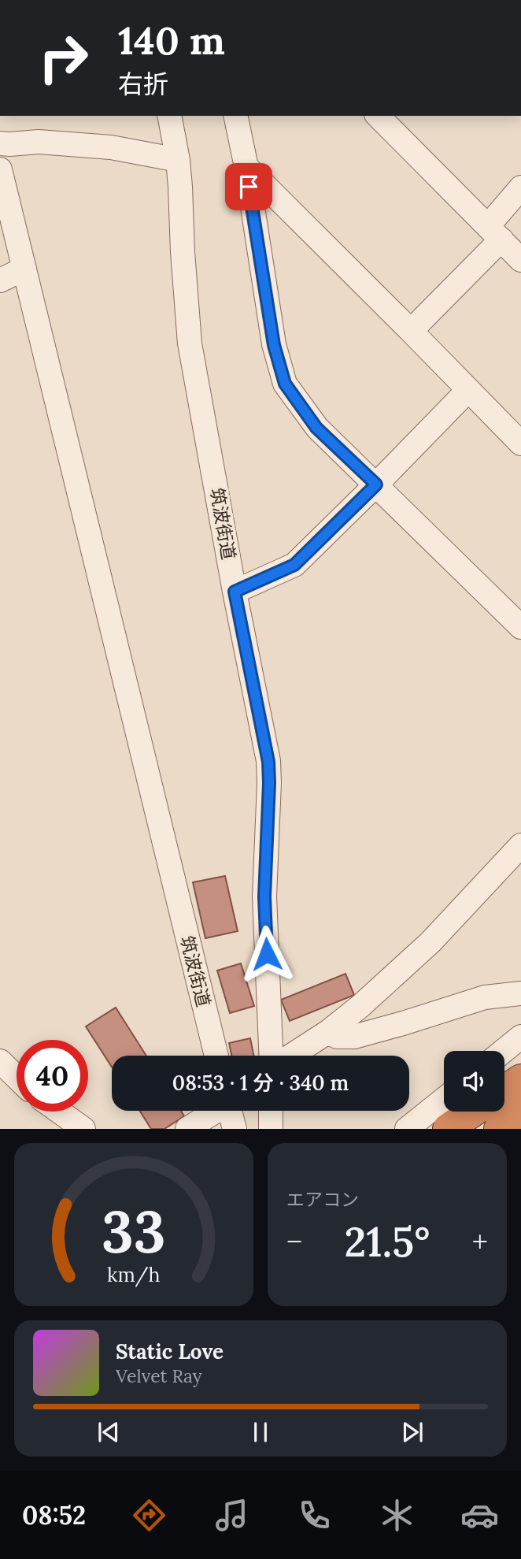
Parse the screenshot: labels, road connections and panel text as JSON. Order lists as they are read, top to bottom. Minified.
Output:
{"streets":{"street":["筑波街道"]},"page":{"turn":["140 m","右折"],"limit":"40","trip":"08:53 · 1 分 · 340 m","tile":"エアコン","heat":["−","21.5°","+"],"song":["Static Love","Velvet Ray"],"tabs":"08:52","gauge":["33","km/h"]}}
